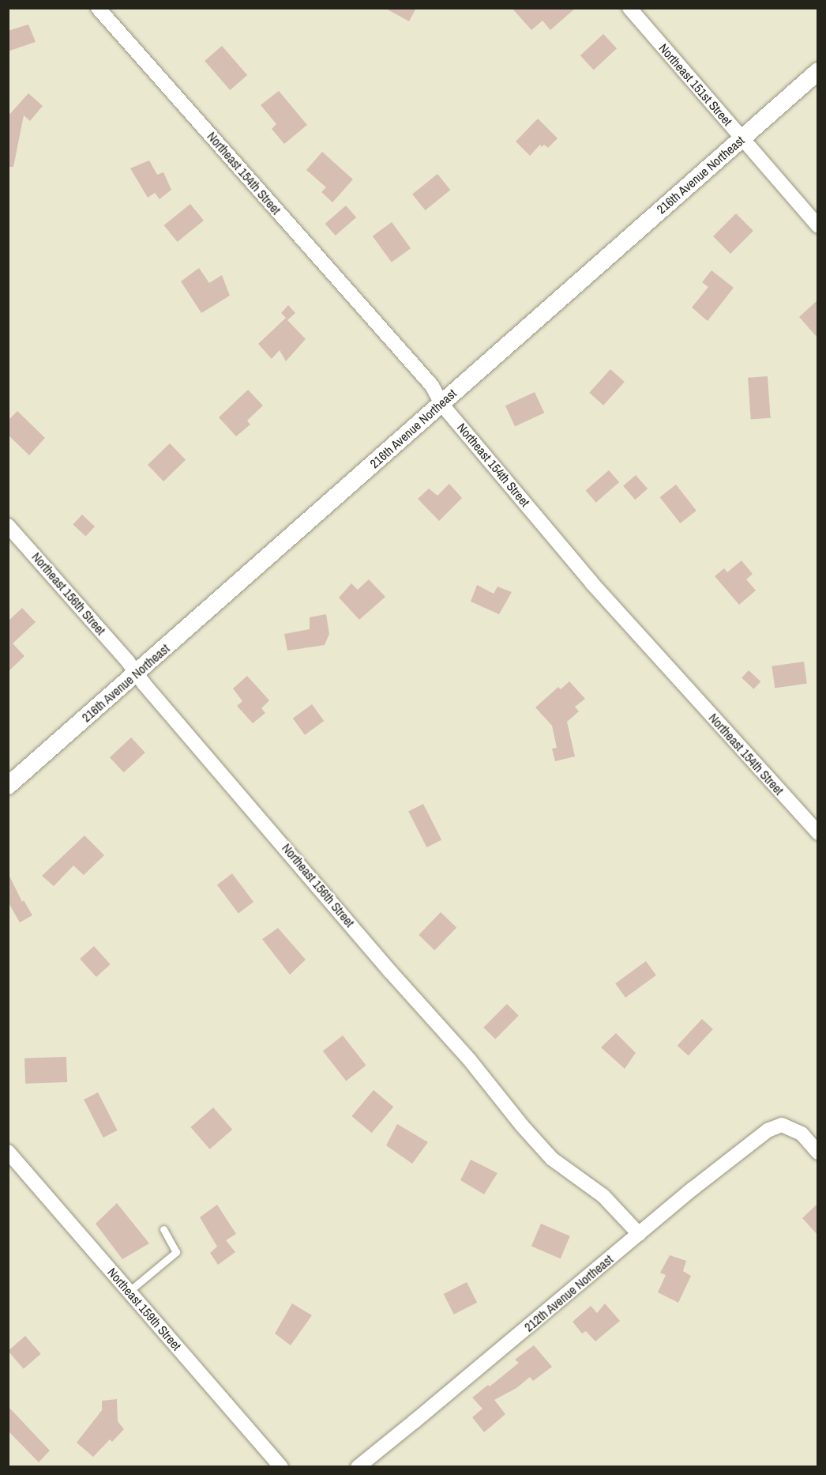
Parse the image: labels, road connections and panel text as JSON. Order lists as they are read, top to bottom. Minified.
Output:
{"streets":{"street":["Northeast 151st Street","Northeast 154th Street","216th Avenue Northeast","Northeast 156th Street","212th Avenue Northeast","Northeast 159th Street"]},"crossings":[["Northeast 151st Street","216th Avenue Northeast"],["Northeast 154th Street","216th Avenue Northeast"],["216th Avenue Northeast","Northeast 156th Street"],["Northeast 156th Street","212th Avenue Northeast"]]}
